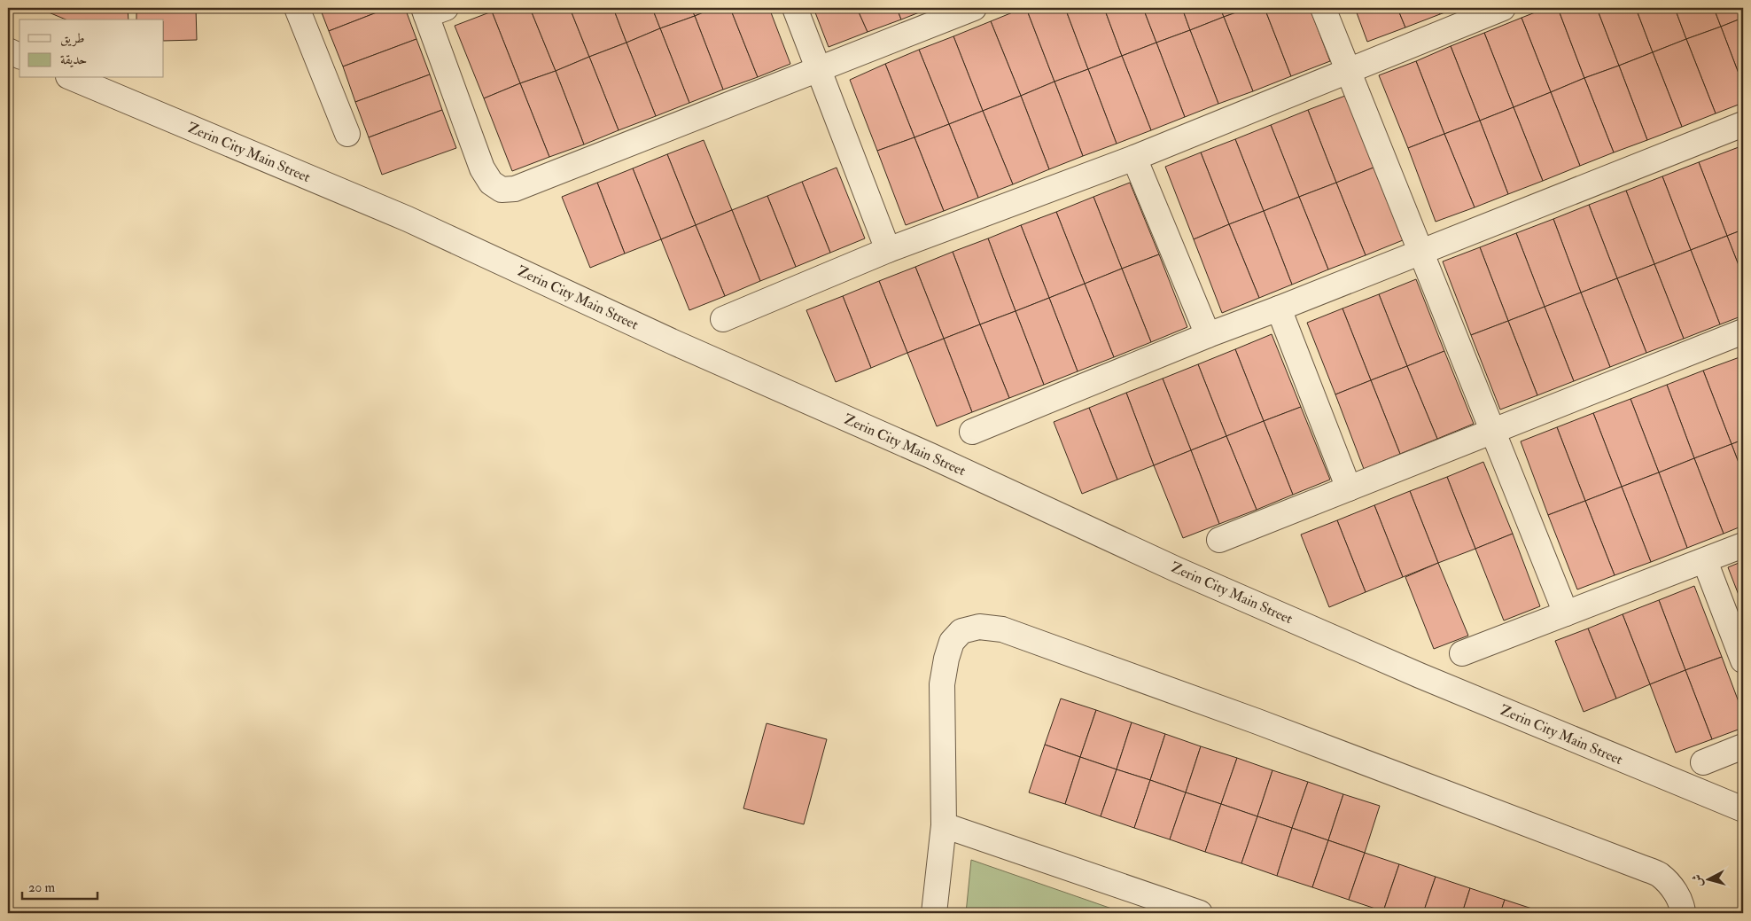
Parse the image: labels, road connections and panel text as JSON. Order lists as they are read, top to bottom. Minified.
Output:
{"streets":{"street":["Zerin City Main Street"]},"legend":["طريق","حديقة"],"scale_bar":"20 m","north":"left"}
